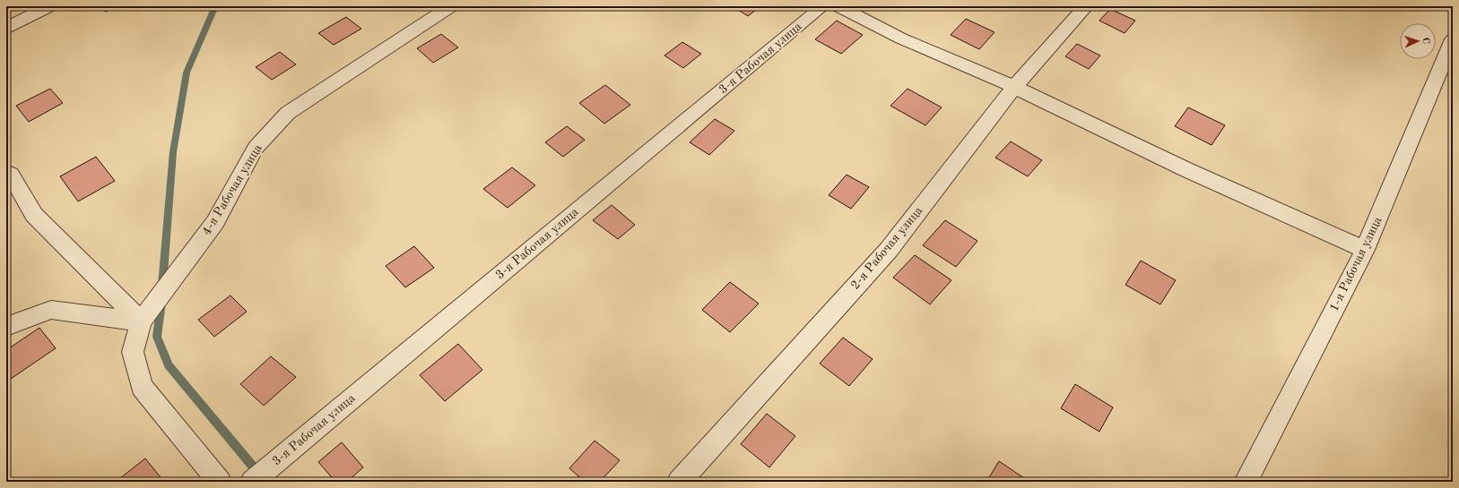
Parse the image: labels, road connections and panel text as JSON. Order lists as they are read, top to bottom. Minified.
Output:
{"streets":{"street":["3-я Рабочая улица","4-я Рабочая улица","2-я Рабочая улица","1-я Рабочая улица"]},"north":"right"}
